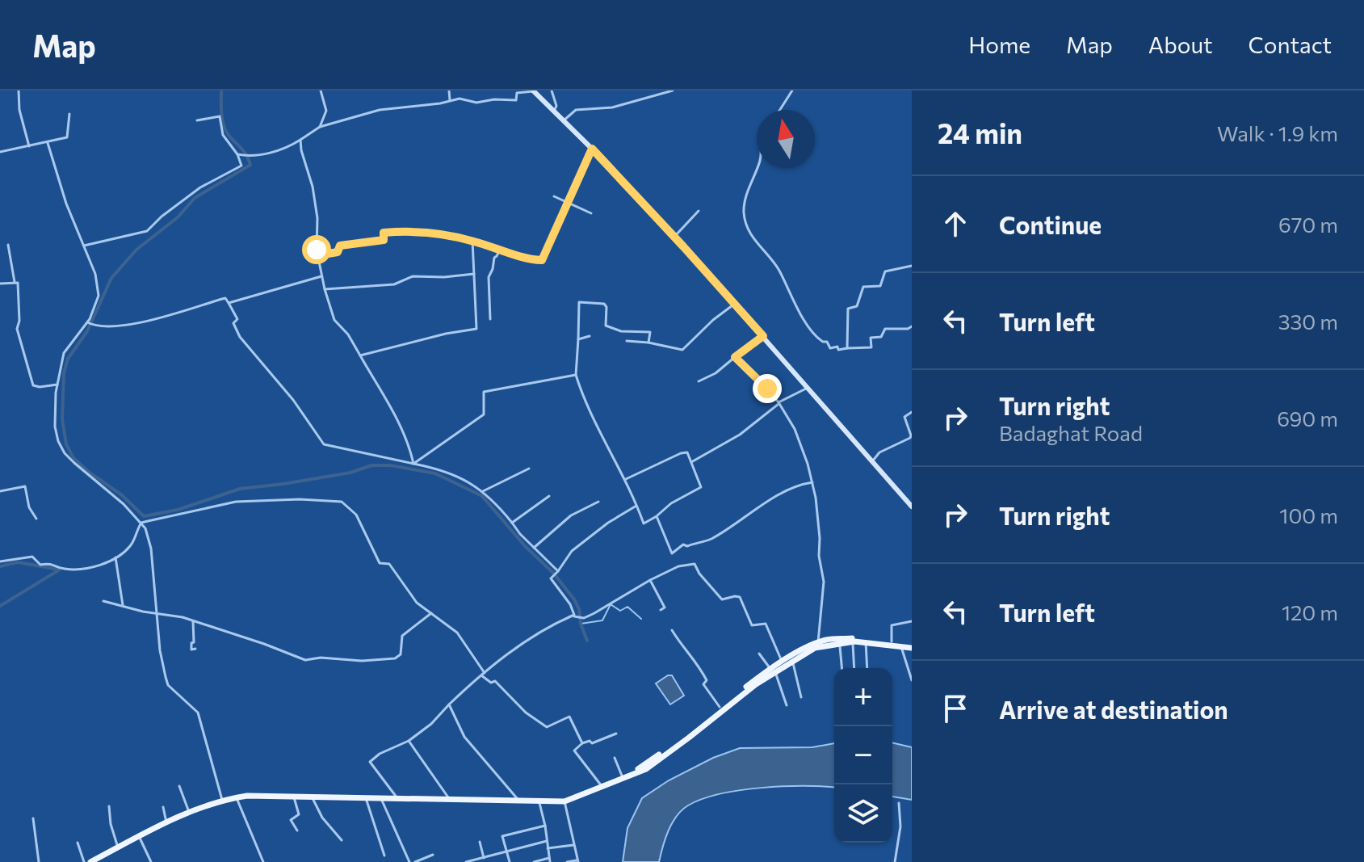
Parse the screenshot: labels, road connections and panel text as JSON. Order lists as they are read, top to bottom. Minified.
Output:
{"north":"top","page":{"header":"Map","nav":["Home","Map","About","Contact"],"heading":["24 min","Walk · 1.9 km"],"list":[["Continue","670 m"],["Turn left","330 m"],["Turn right","Badaghat Road","690 m"],["Turn right","100 m"],["Turn left","120 m"],"Arrive at destination"],"map_buttons":["+","−"]}}
